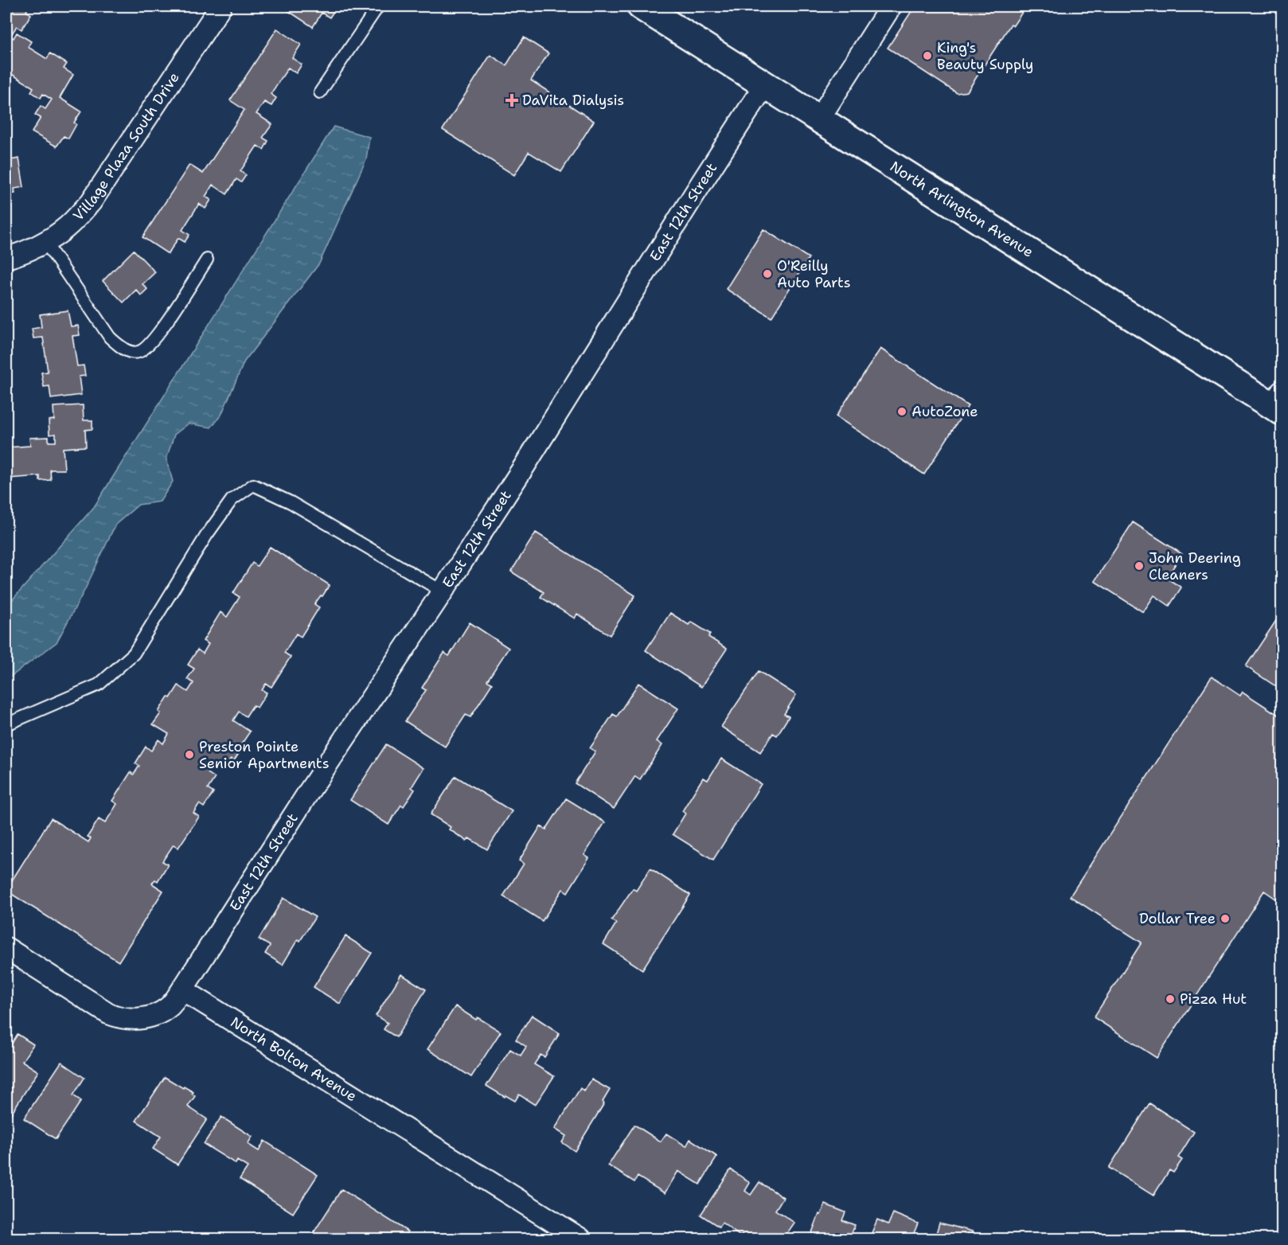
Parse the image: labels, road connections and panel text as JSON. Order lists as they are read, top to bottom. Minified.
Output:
{"streets":{"main road":["North Arlington Avenue"],"street":["Village Plaza South Drive","East 12th Street","North Bolton Avenue"]},"crossings":[["North Arlington Avenue","East 12th Street"],["East 12th Street","North Bolton Avenue"]],"places":{"other":["King's Beauty Supply","O'Reilly Auto Parts","AutoZone","John Deering Cleaners","Preston Pointe Senior Apartments","Dollar Tree","Pizza Hut"],"health":["DaVita Dialysis"]}}
